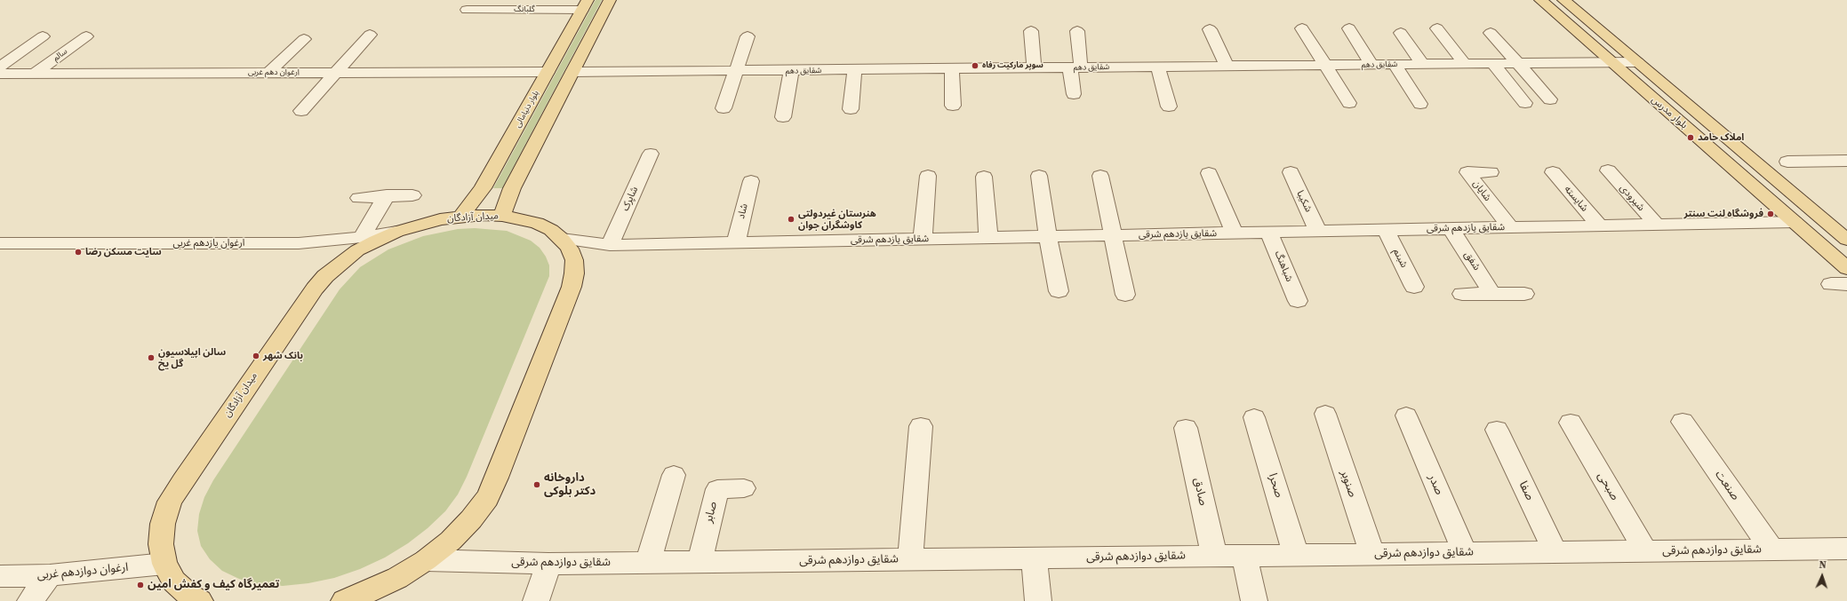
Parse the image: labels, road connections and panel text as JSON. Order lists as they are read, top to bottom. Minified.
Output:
{"streets":{"main road":["بلوار دنیامالی","بلوار مدرس","میدان آزادگان"],"street":["گلبانگ","سالم","شقایق دهم","ارغوان دهم غربی","شایان","شیرودی","شاپرک","شایسته","شکیبا","شاد","شقایق یازدهم شرقی","ارغوان یازدهم غربی","شبنم","شفق","شباهنگ","صنوبر","صدر","صحرا","صنعت","صبحی","صفا","صادق","صابر","شقایق دوازدهم شرقی","ارغوان دوازدهم غربی"]},"crossings":[["گلبانگ","بلوار دنیامالی"],["سالم","ارغوان دهم غربی"],["شقایق دهم","بلوار مدرس"],["ارغوان دهم غربی","بلوار دنیامالی"],["بلوار دنیامالی","میدان آزادگان"],["بلوار مدرس","شقایق یازدهم شرقی"],["شایان","شقایق یازدهم شرقی"],["شیرودی","شقایق یازدهم شرقی"],["شاپرک","شقایق یازدهم شرقی"],["شایسته","شقایق یازدهم شرقی"],["شکیبا","شقایق یازدهم شرقی"],["شاد","شقایق یازدهم شرقی"],["میدان آزادگان","شقایق یازدهم شرقی"],["میدان آزادگان","ارغوان یازدهم غربی"],["میدان آزادگان","شقایق دوازدهم شرقی"],["میدان آزادگان","ارغوان دوازدهم غربی"],["شقایق یازدهم شرقی","شبنم"],["شقایق یازدهم شرقی","شفق"],["شقایق یازدهم شرقی","شباهنگ"],["صنوبر","شقایق دوازدهم شرقی"],["صدر","شقایق دوازدهم شرقی"],["صحرا","شقایق دوازدهم شرقی"],["صنعت","شقایق دوازدهم شرقی"],["صبحی","شقایق دوازدهم شرقی"],["صفا","شقایق دوازدهم شرقی"],["صادق","شقایق دوازدهم شرقی"],["صابر","شقایق دوازدهم شرقی"]],"places":["سوپر مارکیت رفاه","املاک حامد","فروشگاه لنت سنتر","هنرستان غیردولتی کاوشگران جوان","سایت مسکن رضا","بانک شهر","سالن اپیلاسیون گل یخ","داروخانه دکتر بلوکی","تعمیرگاه کیف و کفش امین"],"north":"top"}
